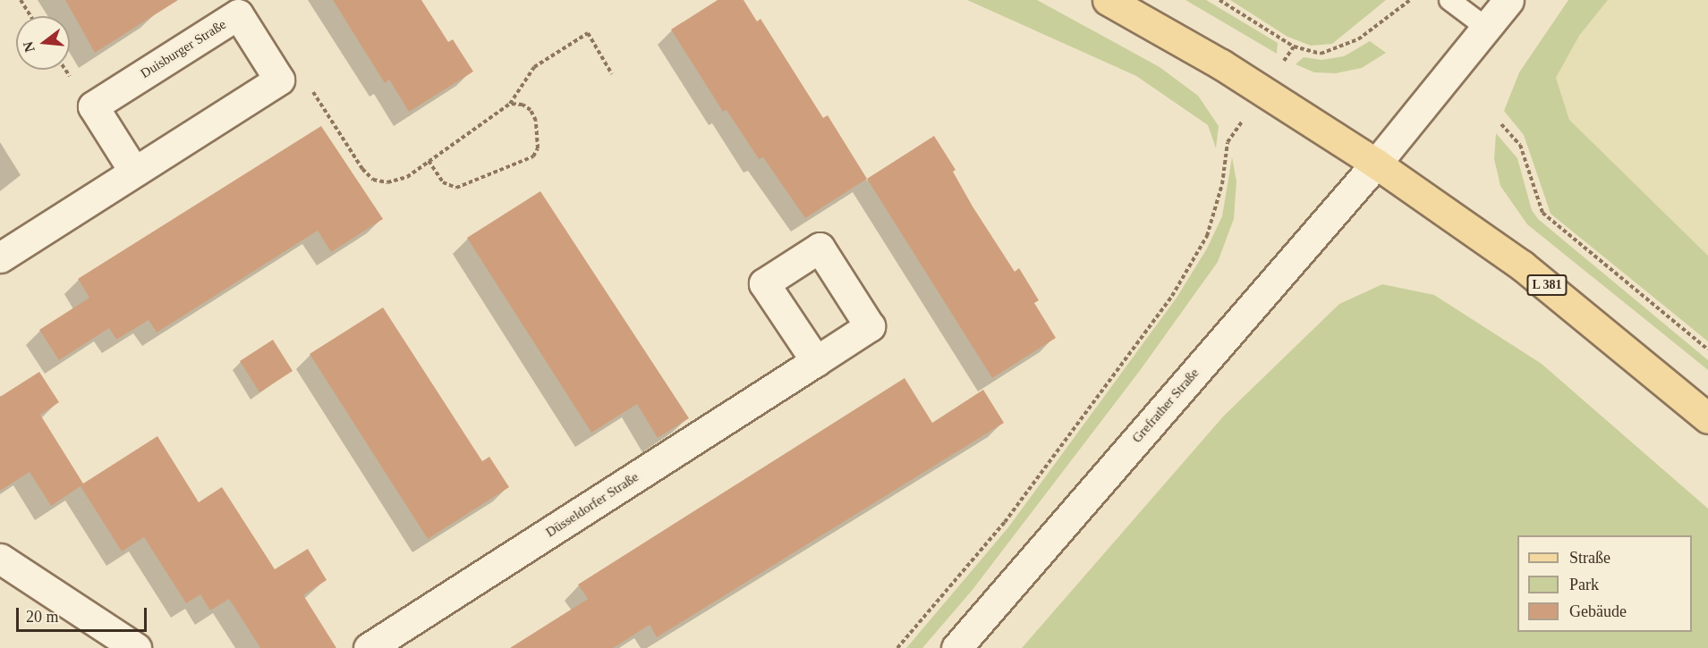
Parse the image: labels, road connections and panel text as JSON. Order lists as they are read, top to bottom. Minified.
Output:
{"streets":{"main road":["L 381"],"street":["Duisburger Straße","Grefrather Straße","Düsseldorfer Straße"]},"crossings":[["L 381","Grefrather Straße"]],"legend":["Straße","Park","Gebäude"],"scale_bar":"20 m","north":"left"}
